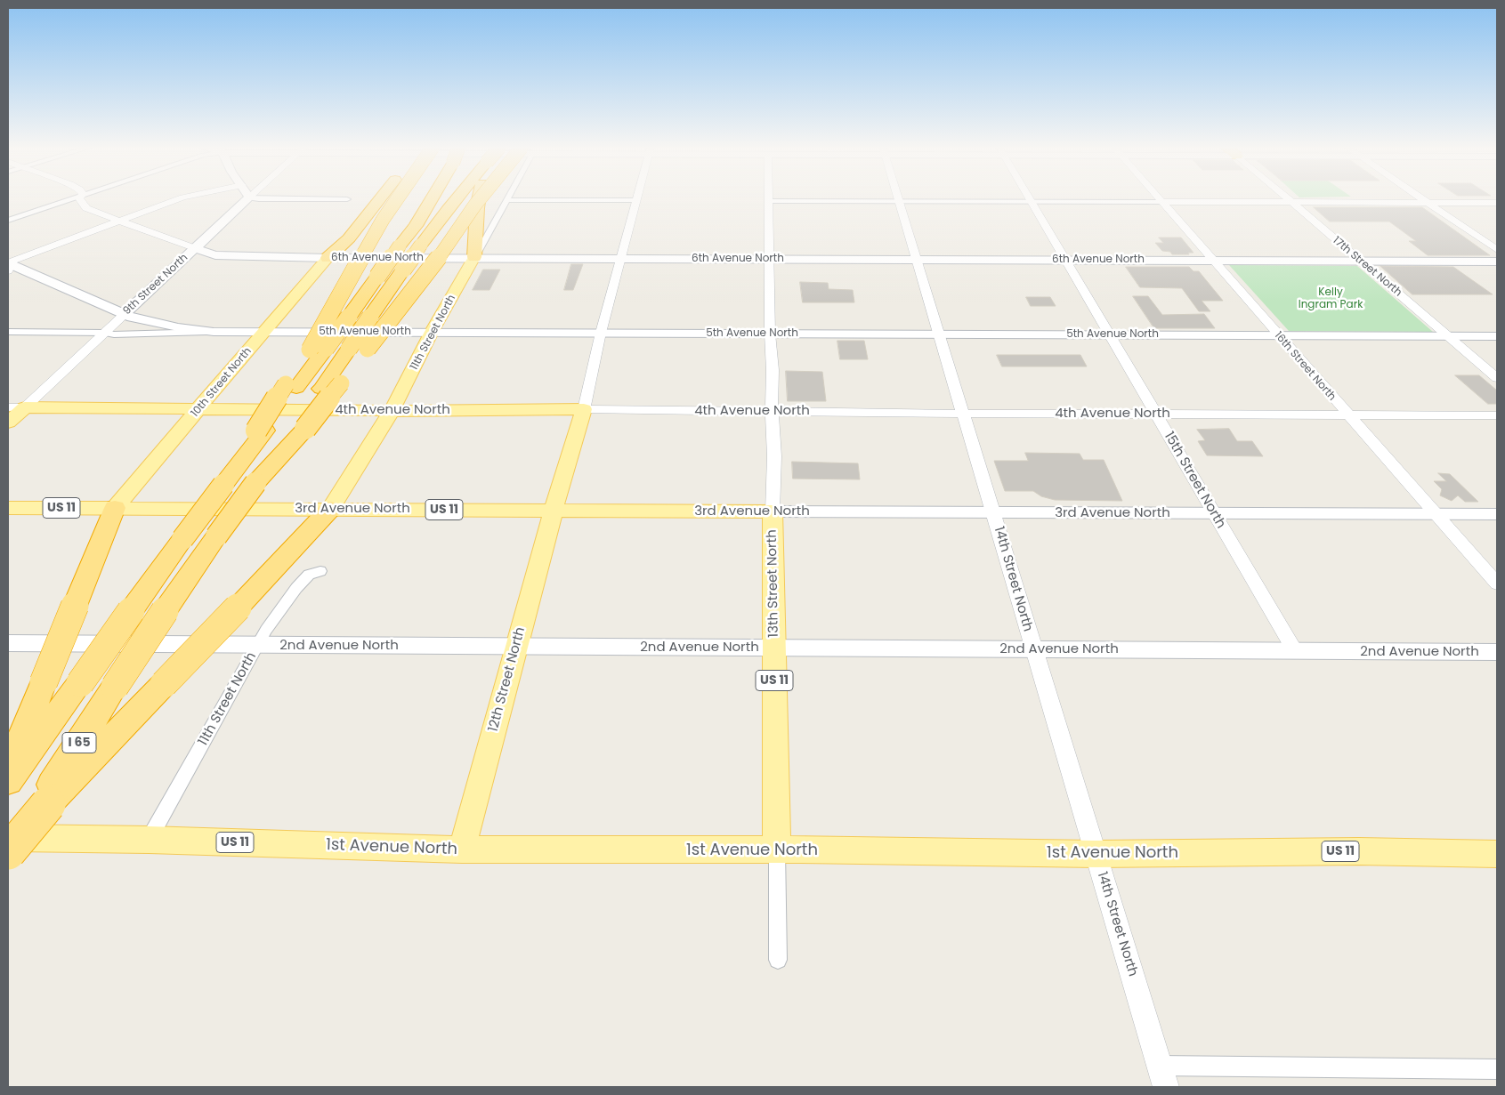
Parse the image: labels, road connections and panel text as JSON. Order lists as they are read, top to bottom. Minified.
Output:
{"streets":{"highway":["I 65"],"main road":["6th Avenue North","9th Street North","5th Avenue North","11th Street North","10th Street North","4th Avenue North","US 11","3rd Avenue North","13th Street North","2nd Avenue North","12th Street North","1st Avenue North"],"street":["17th Street North","16th Street North","15th Street North","14th Street North"]},"crossings":[["6th Avenue North","17th Street North"],["6th Avenue North","9th Street North"],["6th Avenue North","11th Street North"],["6th Avenue North","16th Street North"],["6th Avenue North","10th Street North"],["6th Avenue North","15th Street North"],["6th Avenue North","14th Street North"],["6th Avenue North","13th Street North"],["17th Street North","5th Avenue North"],["9th Street North","5th Avenue North"],["9th Street North","4th Avenue North"],["5th Avenue North","11th Street North"],["5th Avenue North","16th Street North"],["5th Avenue North","10th Street North"],["5th Avenue North","15th Street North"],["5th Avenue North","14th Street North"],["5th Avenue North","13th Street North"],["11th Street North","4th Avenue North"],["11th Street North","3rd Avenue North"],["11th Street North","2nd Avenue North"],["11th Street North","1st Avenue North"],["16th Street North","4th Avenue North"],["16th Street North","3rd Avenue North"],["10th Street North","4th Avenue North"],["10th Street North","3rd Avenue North"],["4th Avenue North","15th Street North"],["4th Avenue North","14th Street North"],["4th Avenue North","13th Street North"],["4th Avenue North","12th Street North"],["15th Street North","3rd Avenue North"],["15th Street North","2nd Avenue North"],["3rd Avenue North","14th Street North"],["3rd Avenue North","13th Street North"],["3rd Avenue North","12th Street North"],["14th Street North","2nd Avenue North"],["14th Street North","1st Avenue North"],["13th Street North","2nd Avenue North"],["13th Street North","1st Avenue North"],["2nd Avenue North","12th Street North"],["12th Street North","1st Avenue North"]],"parks":["Kelly Ingram Park"]}
